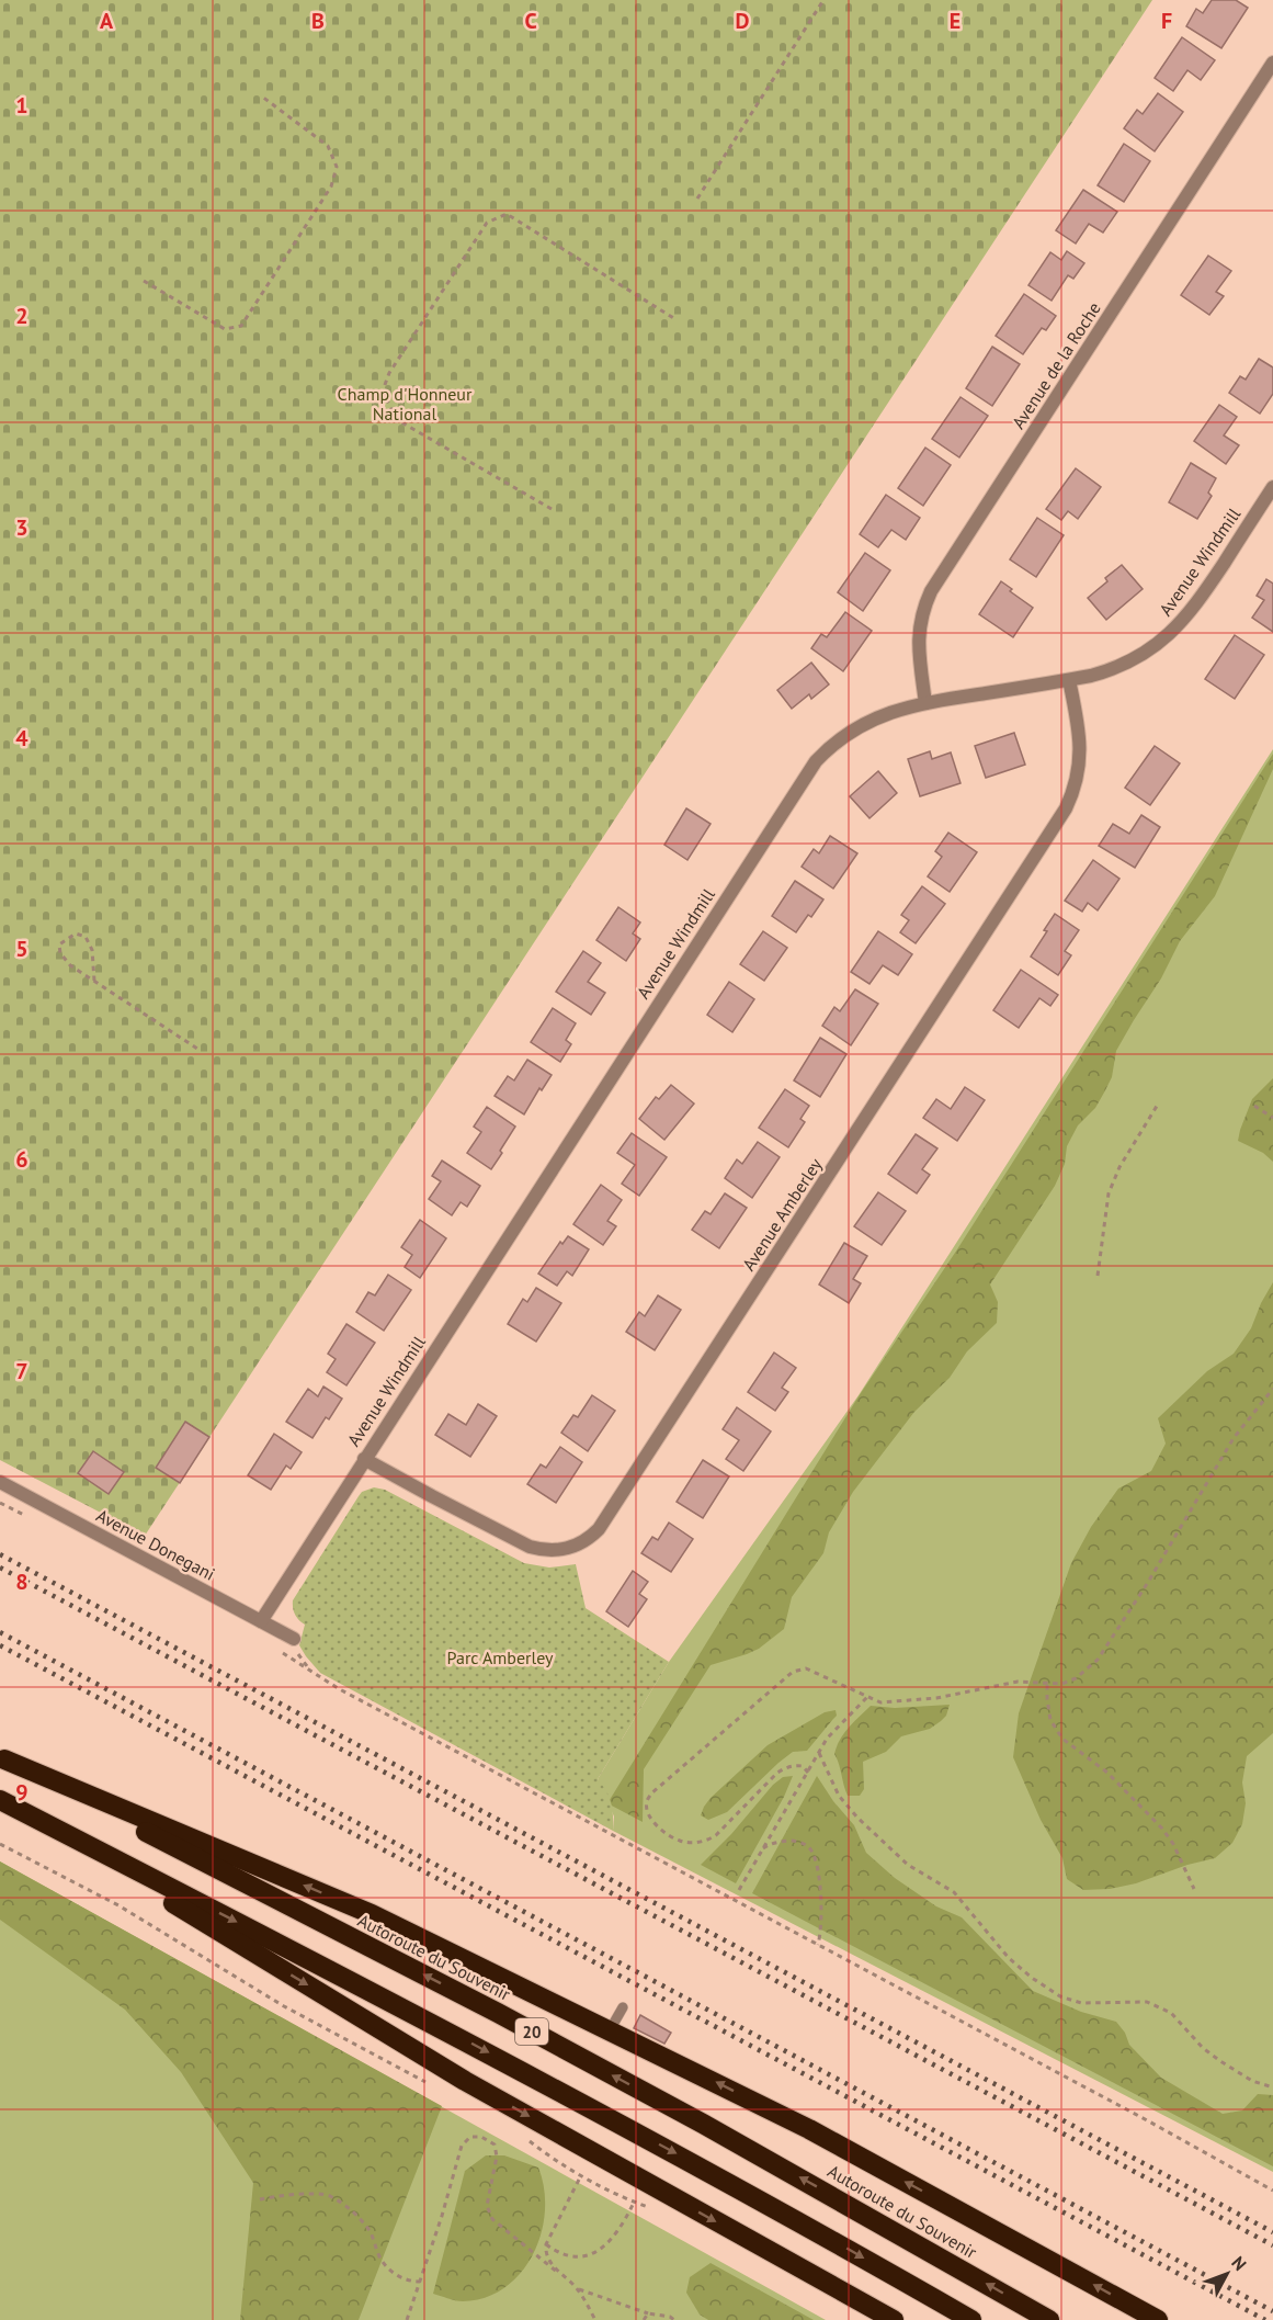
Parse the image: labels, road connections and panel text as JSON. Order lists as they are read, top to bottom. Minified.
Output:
{"streets":{"highway":["Autoroute du Souvenir","20"],"street":["Avenue de la Roche","Avenue Windmill","Avenue Amberley","Avenue Donegani"]},"crossings":[["Avenue de la Roche","Avenue Windmill"],["Avenue Windmill","Avenue Amberley"],["Avenue Windmill","Avenue Donegani"]],"parks":["Champ d'Honneur National","Parc Amberley"],"north":"top right","grid":{"columns":["A","B","C","D","E","F"],"rows":["1","2","3","4","5","6","7","8","9"]}}
